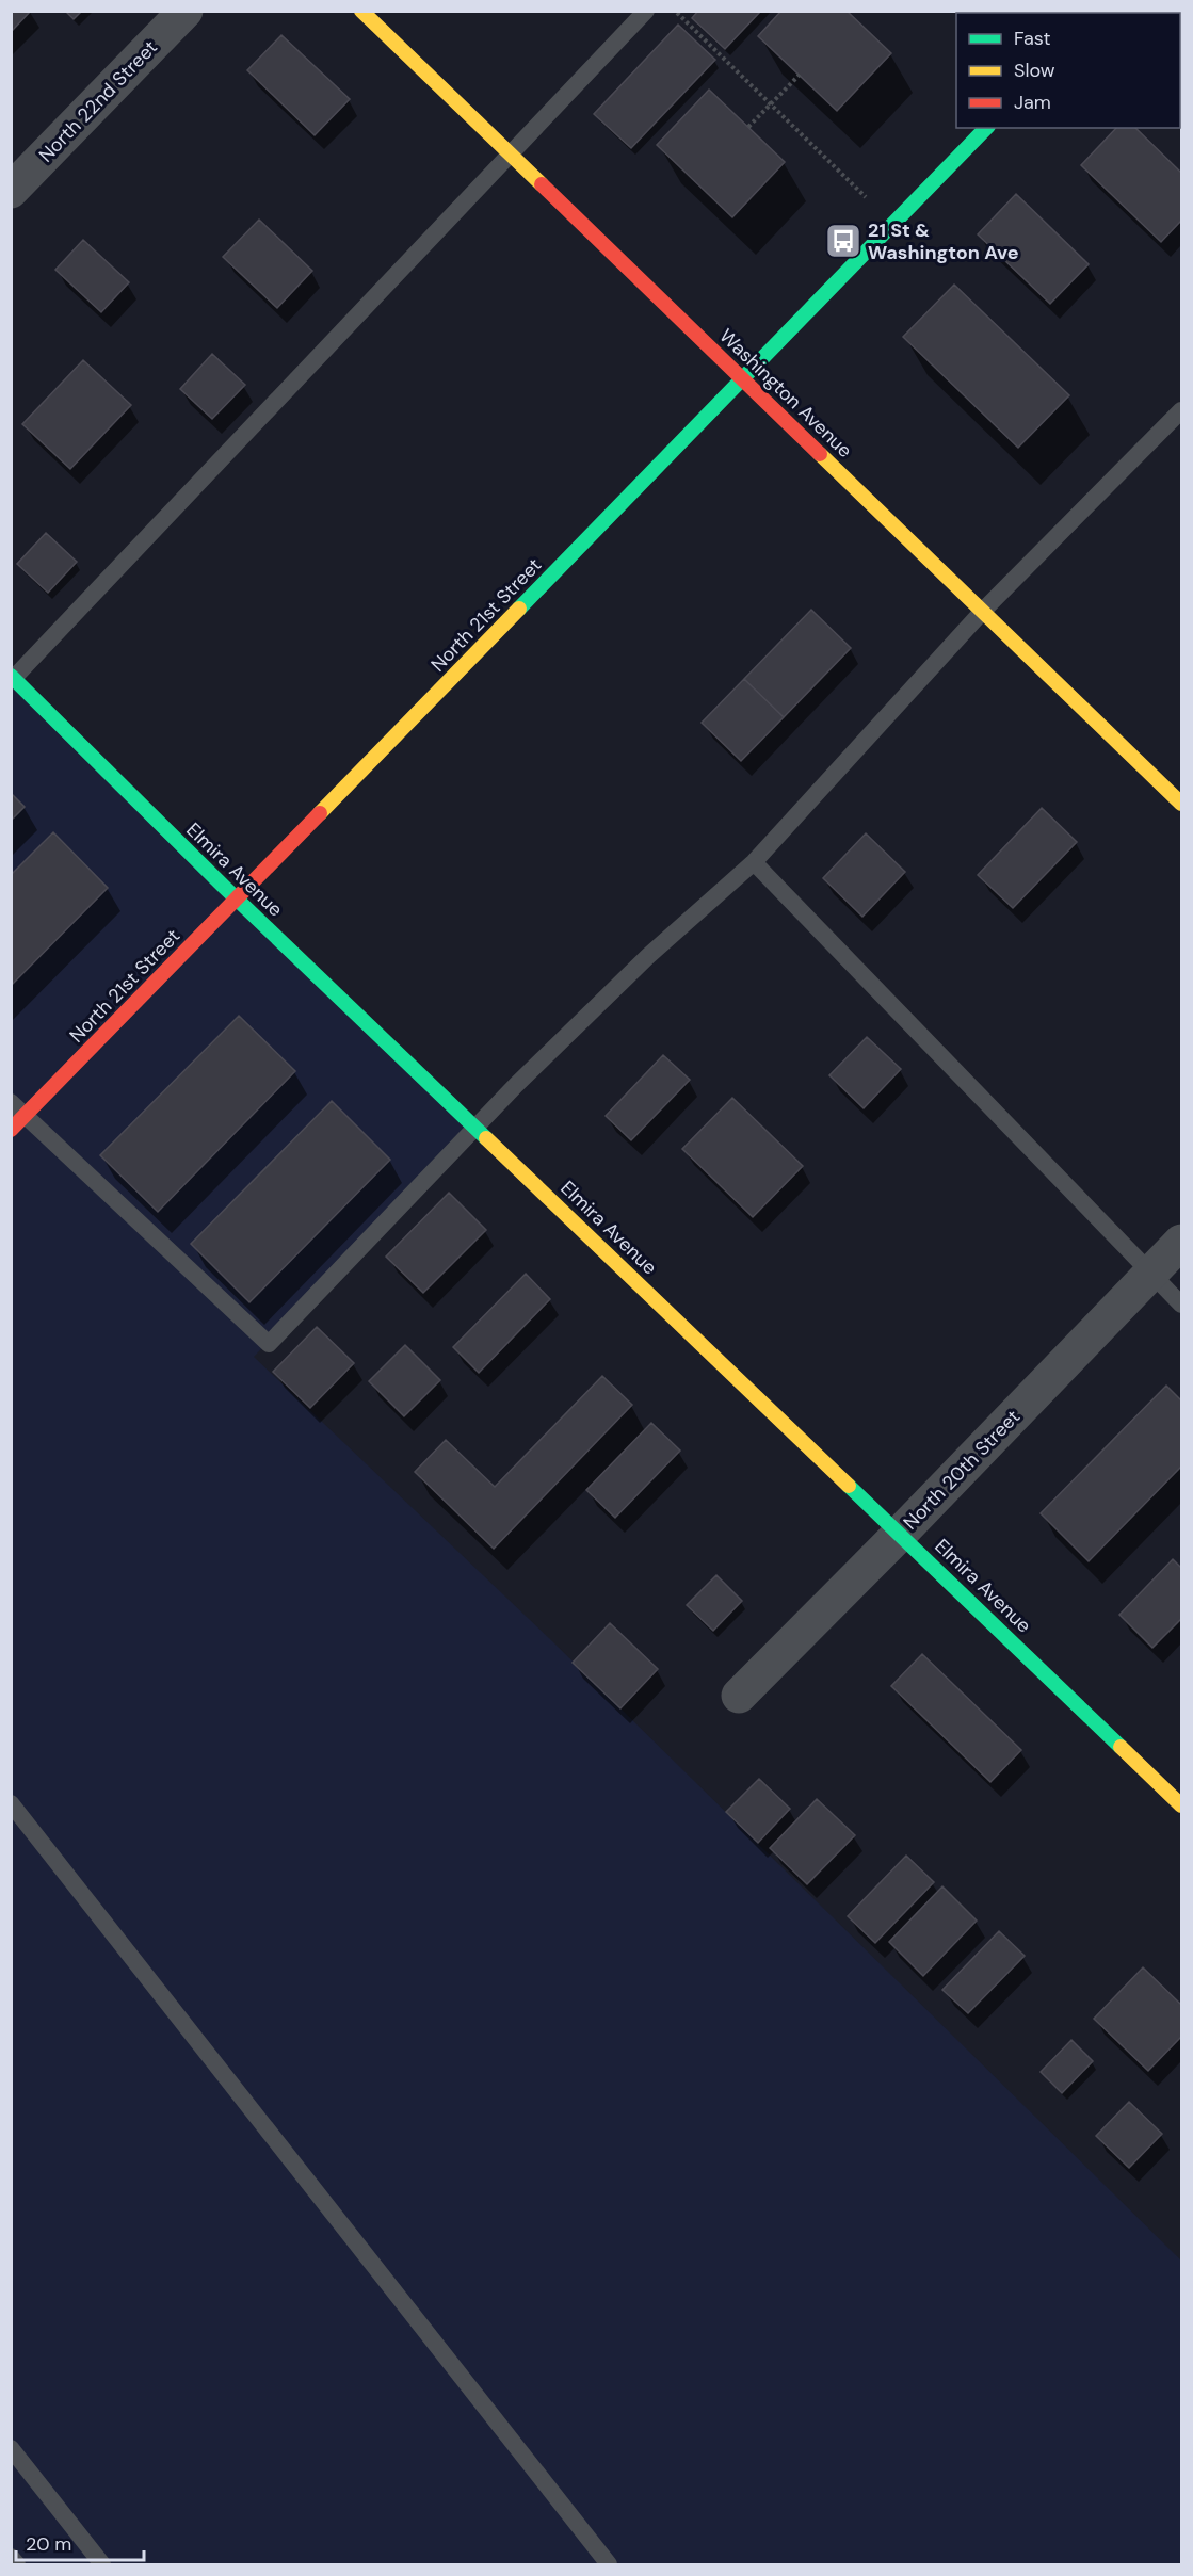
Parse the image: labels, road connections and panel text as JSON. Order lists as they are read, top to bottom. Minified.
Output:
{"streets":{"street":["North 22nd Street","Washington Avenue","North 21st Street","Elmira Avenue","North 20th Street"]},"crossings":[["Washington Avenue","North 21st Street"],["Elmira Avenue","North 20th Street"]],"places":{"bus stop":["21 St & Washington Ave"]},"legend":["Fast","Slow","Jam"],"scale_bar":"20 m"}
